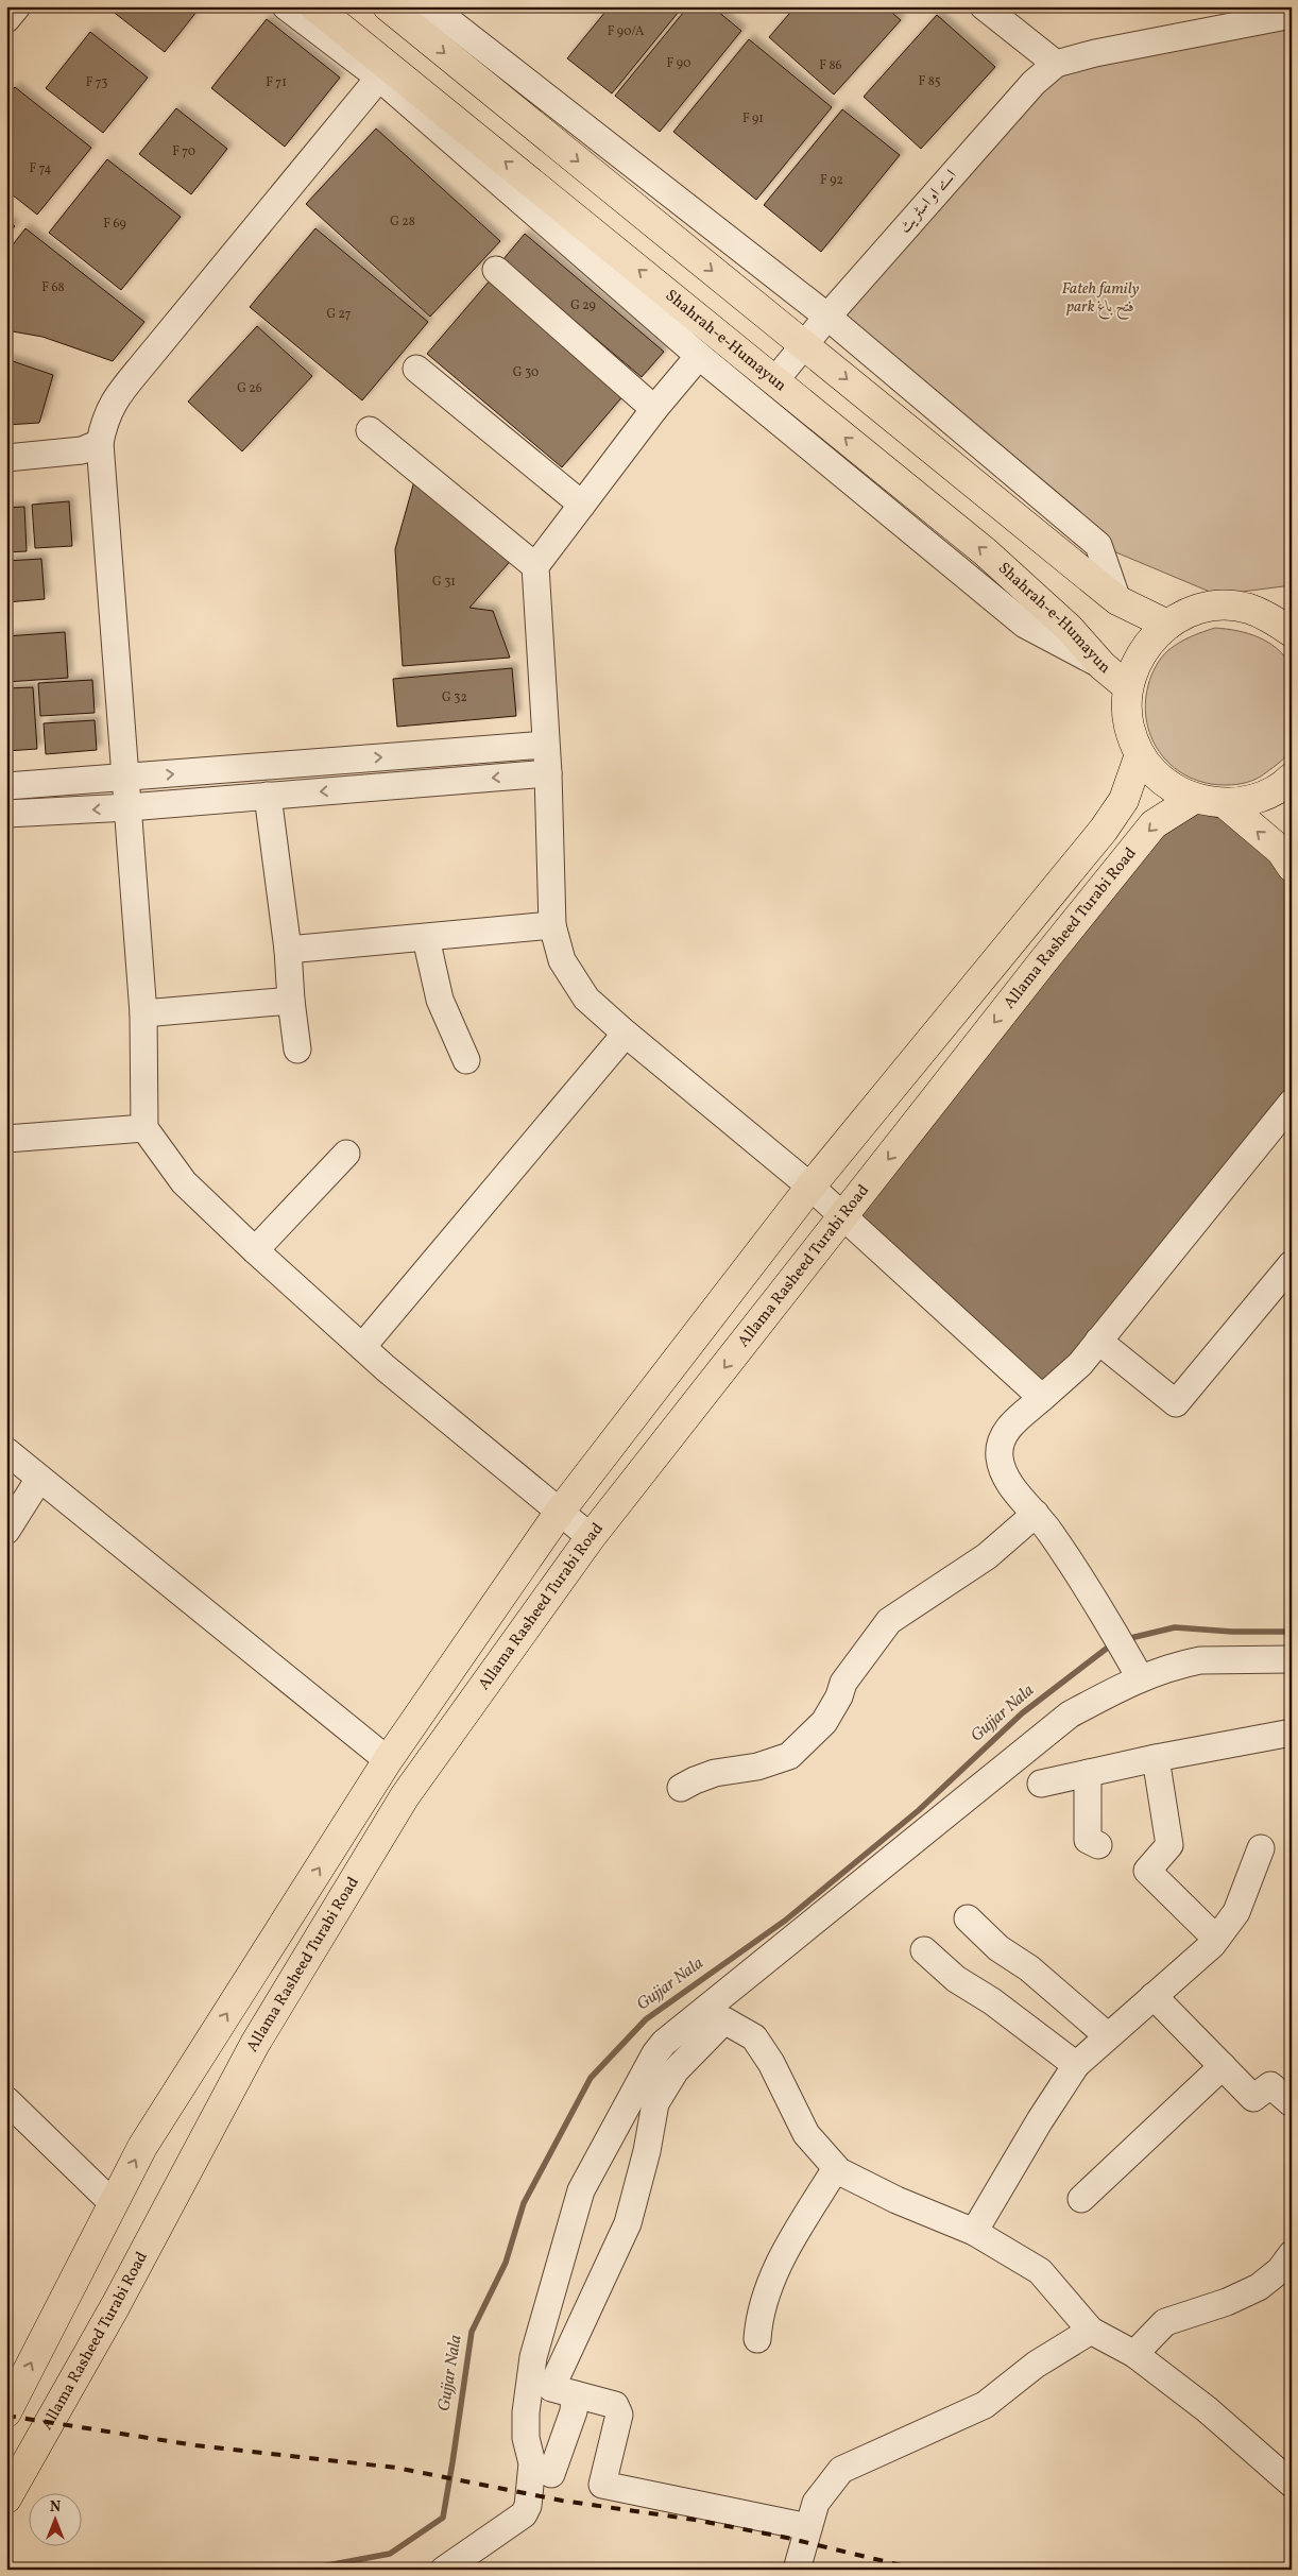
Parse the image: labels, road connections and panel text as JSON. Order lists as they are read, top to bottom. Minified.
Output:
{"streets":{"main road":["Shahrah-e-Humayun","Allama Rasheed Turabi Road"],"street":["اے او اسٹریٹ"]},"crossings":[["اے او اسٹریٹ","Shahrah-e-Humayun"]],"water":["Gujjar Nala"],"parks":["Fateh family park فتح باغ"],"house_numbers":["F 90/A","F 90","F 86","F 85","F 73","F 71","F 91","F 70","F 74","F 92","G 28","F 69","F 68","G 29","G 27","G 30","G 26","G 31","G 32"],"north":"top"}
